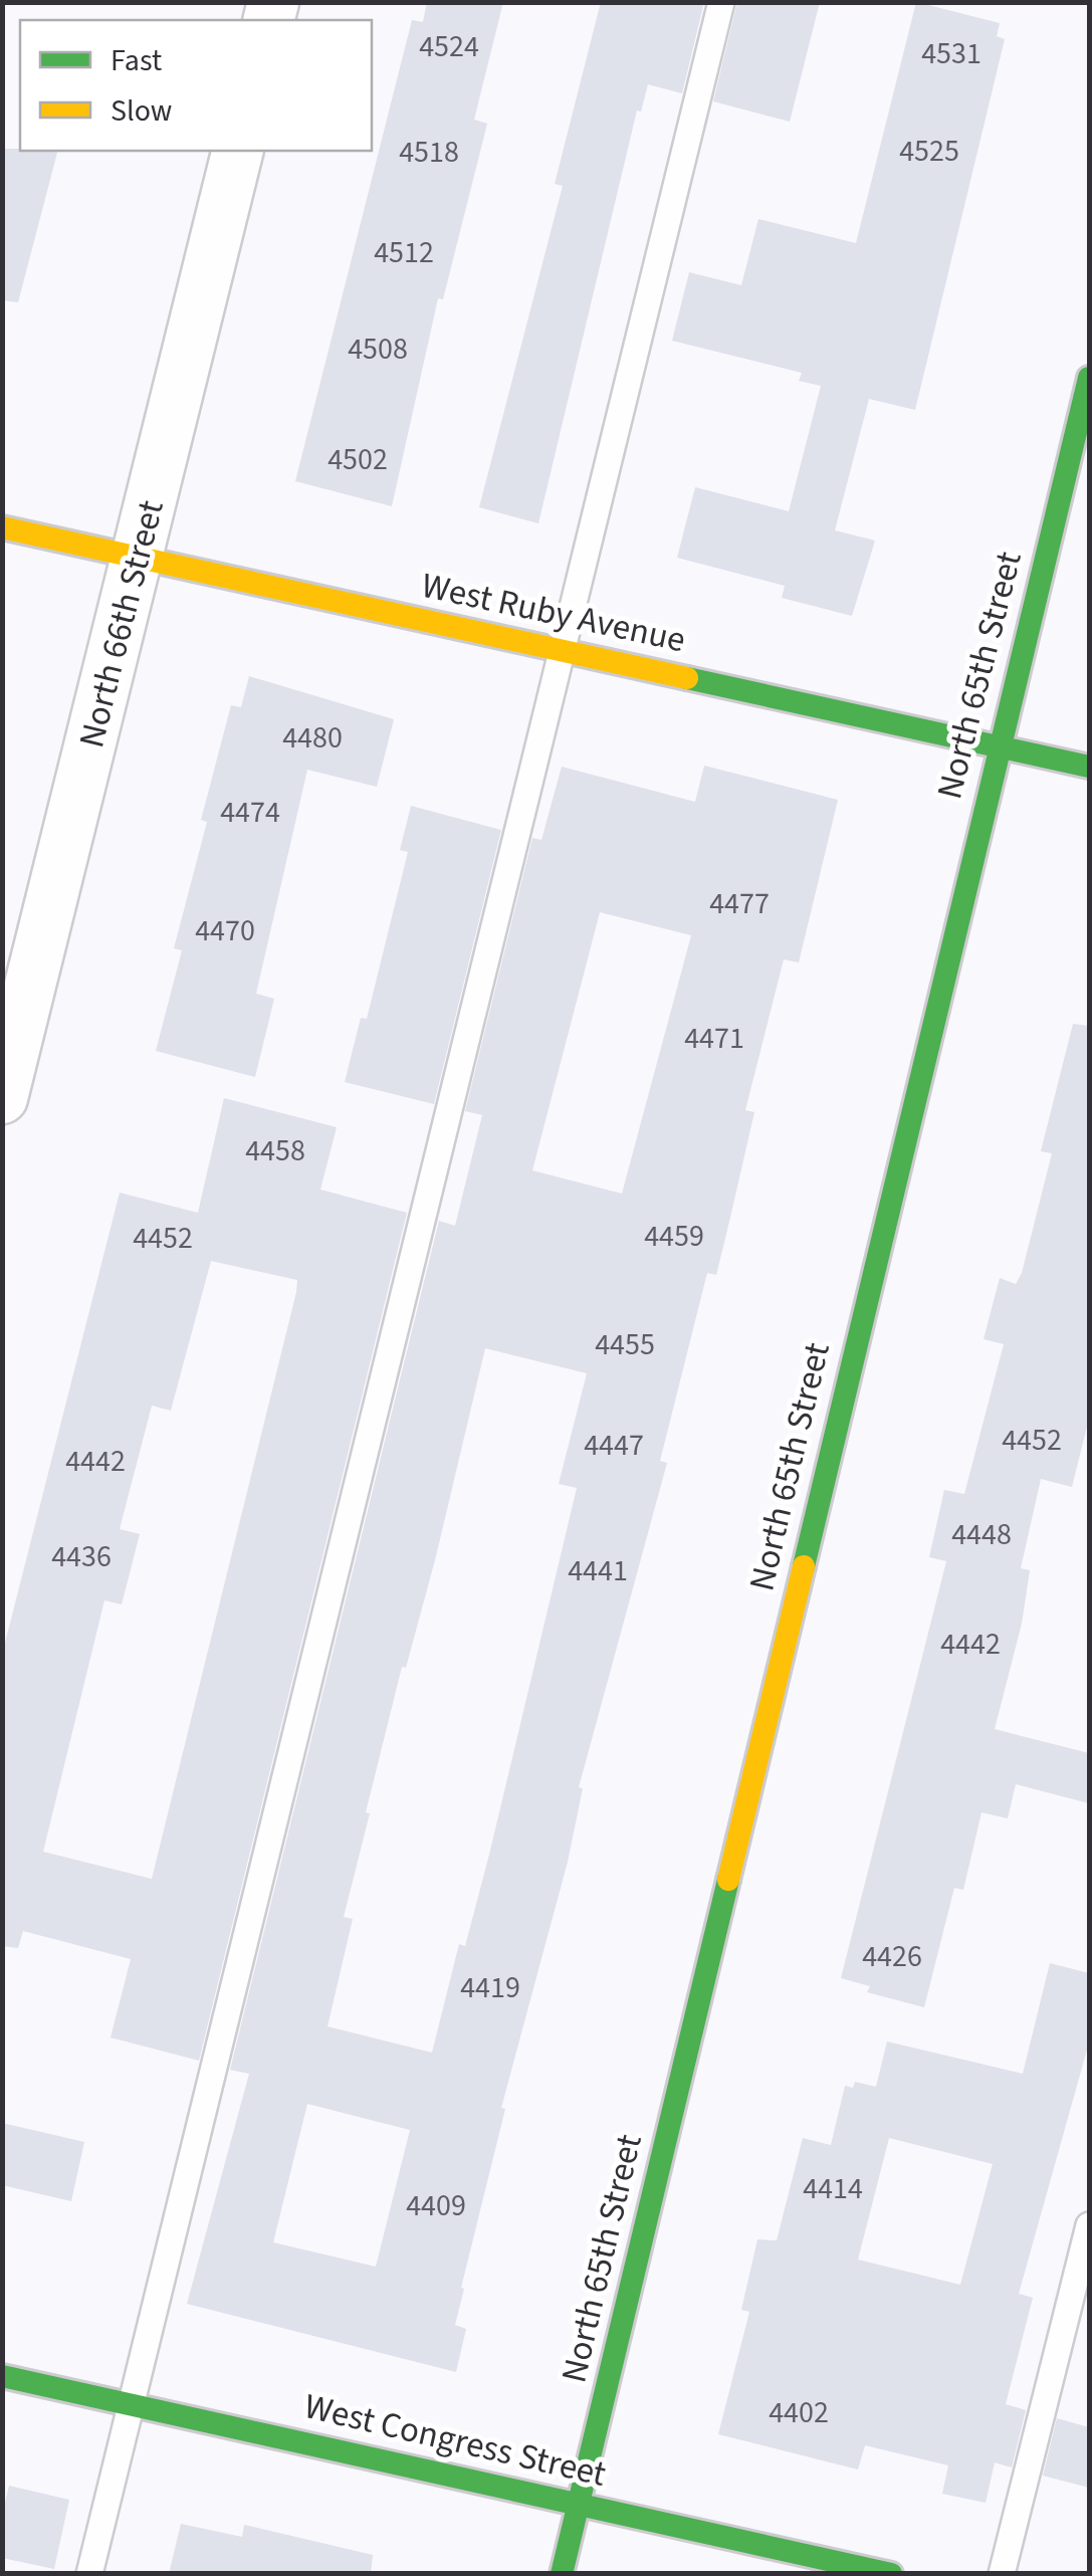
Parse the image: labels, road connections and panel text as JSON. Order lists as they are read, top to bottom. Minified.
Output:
{"streets":{"street":["West Ruby Avenue","North 66th Street","North 65th Street","West Congress Street"]},"crossings":[["West Ruby Avenue","North 66th Street"],["West Ruby Avenue","North 65th Street"],["North 65th Street","West Congress Street"]],"house_numbers":["4524","4531","4525","4518","4512","4508","4502","4480","4474","4477","4470","4471","4458","4459","4452","4455","4452","4447","4442","4448","4436","4441","4442","4426","4419","4414","4409","4402"],"legend":["Fast","Slow"]}
